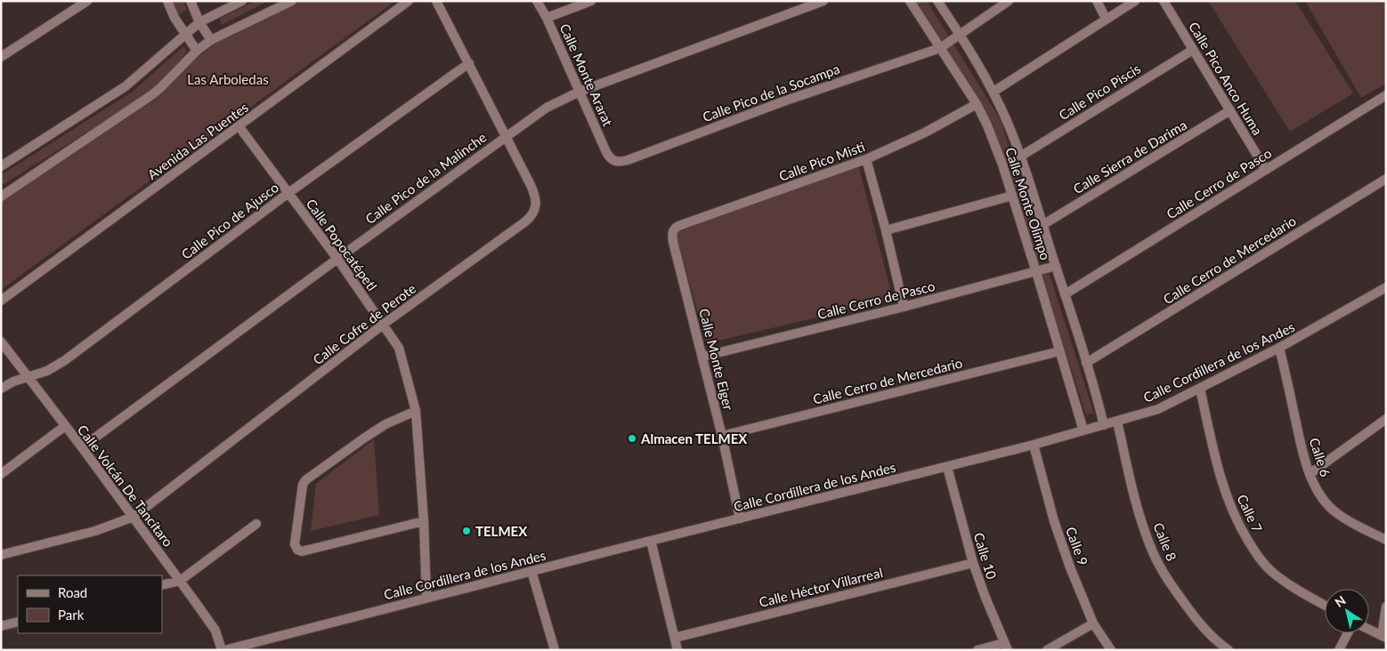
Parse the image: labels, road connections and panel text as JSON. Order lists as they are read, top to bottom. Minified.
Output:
{"streets":{"street":["Calle Monte Ararat","Calle Pico Anco Huma","Calle Pico Piscis","Calle Pico de la Socampa","Avenida Las Puentes","Calle Sierra de Darima","Calle Pico Misti","Calle Pico de la Malinche","Calle Cerro de Pasco","Calle Monte Olimpo","Calle Pico de Ajusco","Calle Popocatépetl","Calle Cerro de Mercedario","Calle Cofre de Perote","Calle Monte Eiger","Calle Cordillera de los Andes","Calle 6","Calle Volcán De Tancítaro","Calle 7","Calle 8","Calle 9","Calle 10","Calle Héctor Villarreal"]},"crossings":[["Calle Monte Ararat","Calle Pico de la Socampa"],["Calle Monte Ararat","Calle Pico de la Malinche"],["Calle Pico Anco Huma","Calle Pico Piscis"],["Calle Pico Anco Huma","Calle Sierra de Darima"],["Calle Pico Anco Huma","Calle Cerro de Pasco"],["Calle Pico Piscis","Calle Monte Olimpo"],["Calle Pico de la Socampa","Calle Monte Olimpo"],["Avenida Las Puentes","Calle Popocatépetl"],["Calle Sierra de Darima","Calle Monte Olimpo"],["Calle Pico Misti","Calle Monte Olimpo"],["Calle Pico Misti","Calle Monte Eiger"],["Calle Pico de la Malinche","Calle Popocatépetl"],["Calle Pico de la Malinche","Calle Cofre de Perote"],["Calle Pico de la Malinche","Calle Volcán De Tancítaro"],["Calle Cerro de Pasco","Calle Monte Olimpo"],["Calle Cerro de Pasco","Calle Monte Eiger"],["Calle Monte Olimpo","Calle Cerro de Mercedario"],["Calle Monte Olimpo","Calle Cordillera de los Andes"],["Calle Pico de Ajusco","Calle Popocatépetl"],["Calle Pico de Ajusco","Calle Cofre de Perote"],["Calle Pico de Ajusco","Calle Volcán De Tancítaro"],["Calle Popocatépetl","Calle Cofre de Perote"],["Calle Popocatépetl","Calle Cordillera de los Andes"],["Calle Cerro de Mercedario","Calle Monte Eiger"],["Calle Cofre de Perote","Calle Volcán De Tancítaro"],["Calle Monte Eiger","Calle Cordillera de los Andes"],["Calle Cordillera de los Andes","Calle 6"],["Calle Cordillera de los Andes","Calle 7"],["Calle Cordillera de los Andes","Calle 8"],["Calle Cordillera de los Andes","Calle 9"],["Calle Cordillera de los Andes","Calle 10"],["Calle 10","Calle Héctor Villarreal"]],"parks":["Las Arboledas"],"places":["Almacen TELMEX","TELMEX"],"legend":["Road","Park"],"north":"top left"}
